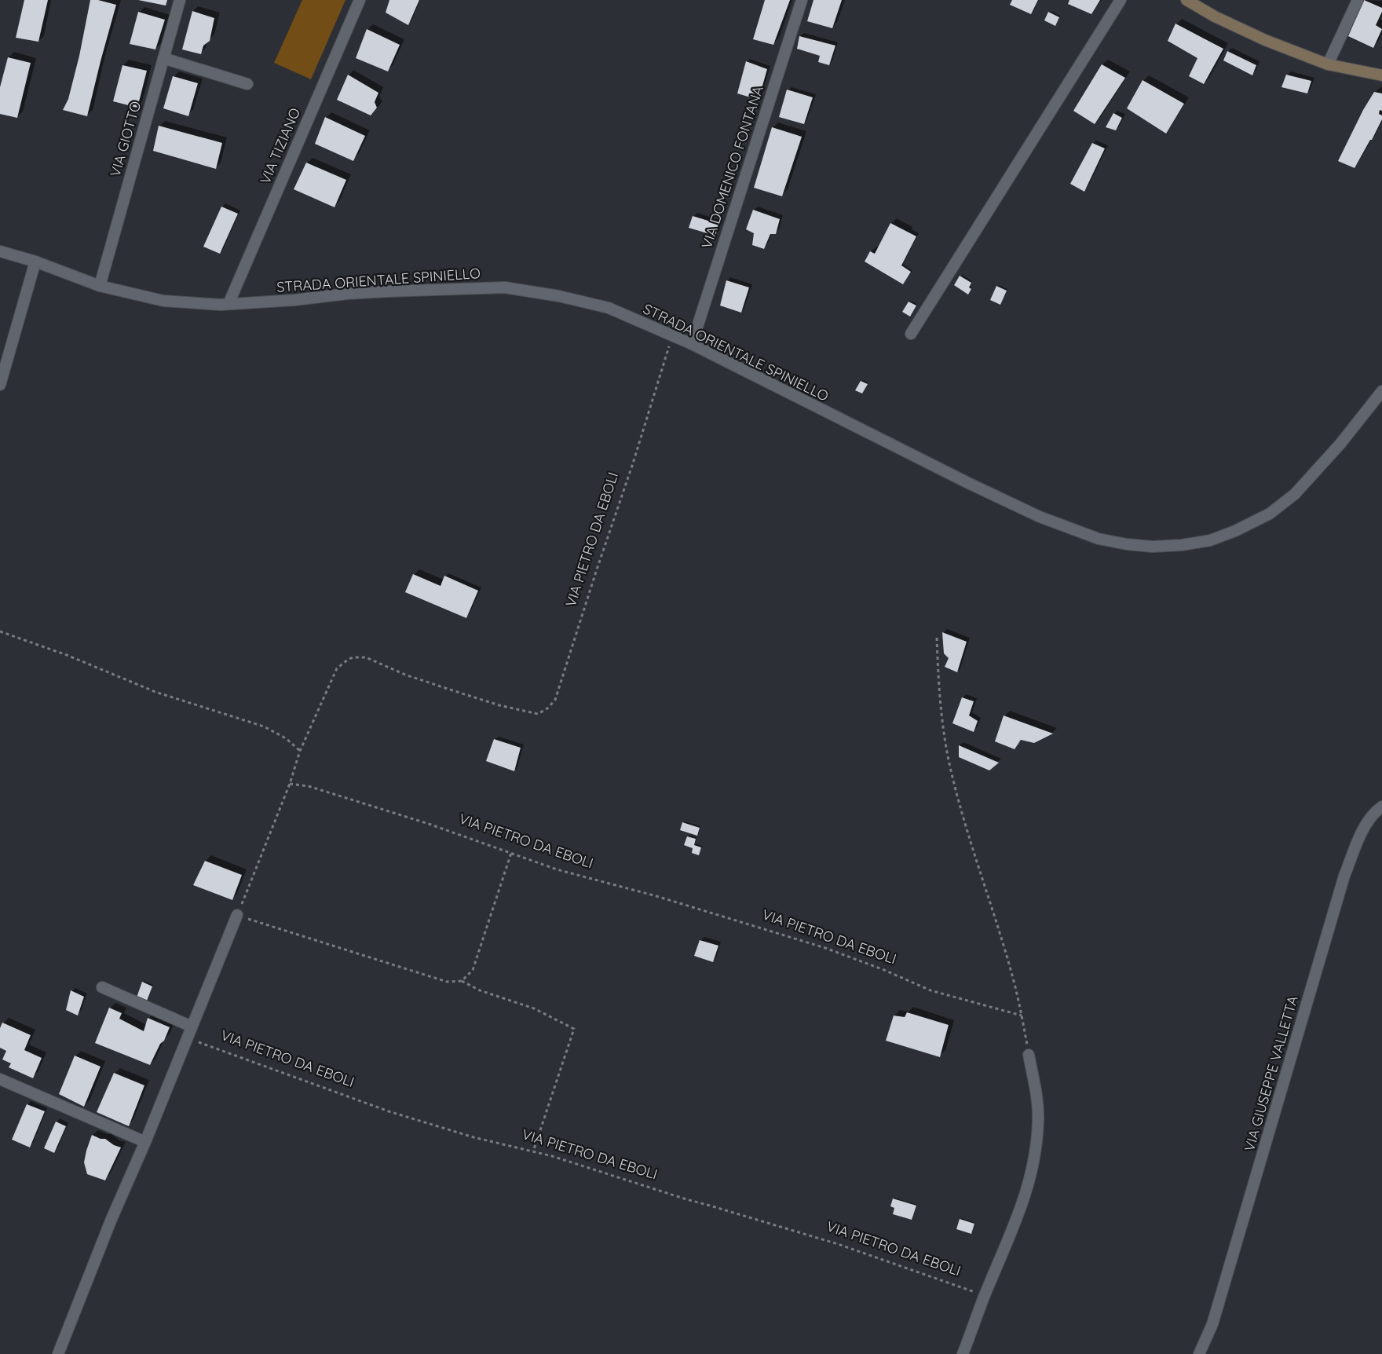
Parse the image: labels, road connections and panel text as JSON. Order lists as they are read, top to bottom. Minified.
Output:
{"streets":{"street":["VIA GIOTTO","VIA TIZIANO","VIA DOMENICO FONTANA","STRADA ORIENTALE SPINIELLO","VIA GIUSEPPE VALLETTA"],"path":["VIA PIETRO DA EBOLI"]},"crossings":[["VIA GIOTTO","STRADA ORIENTALE SPINIELLO"],["VIA TIZIANO","STRADA ORIENTALE SPINIELLO"],["VIA DOMENICO FONTANA","STRADA ORIENTALE SPINIELLO"],["STRADA ORIENTALE SPINIELLO","VIA PIETRO DA EBOLI"]]}
